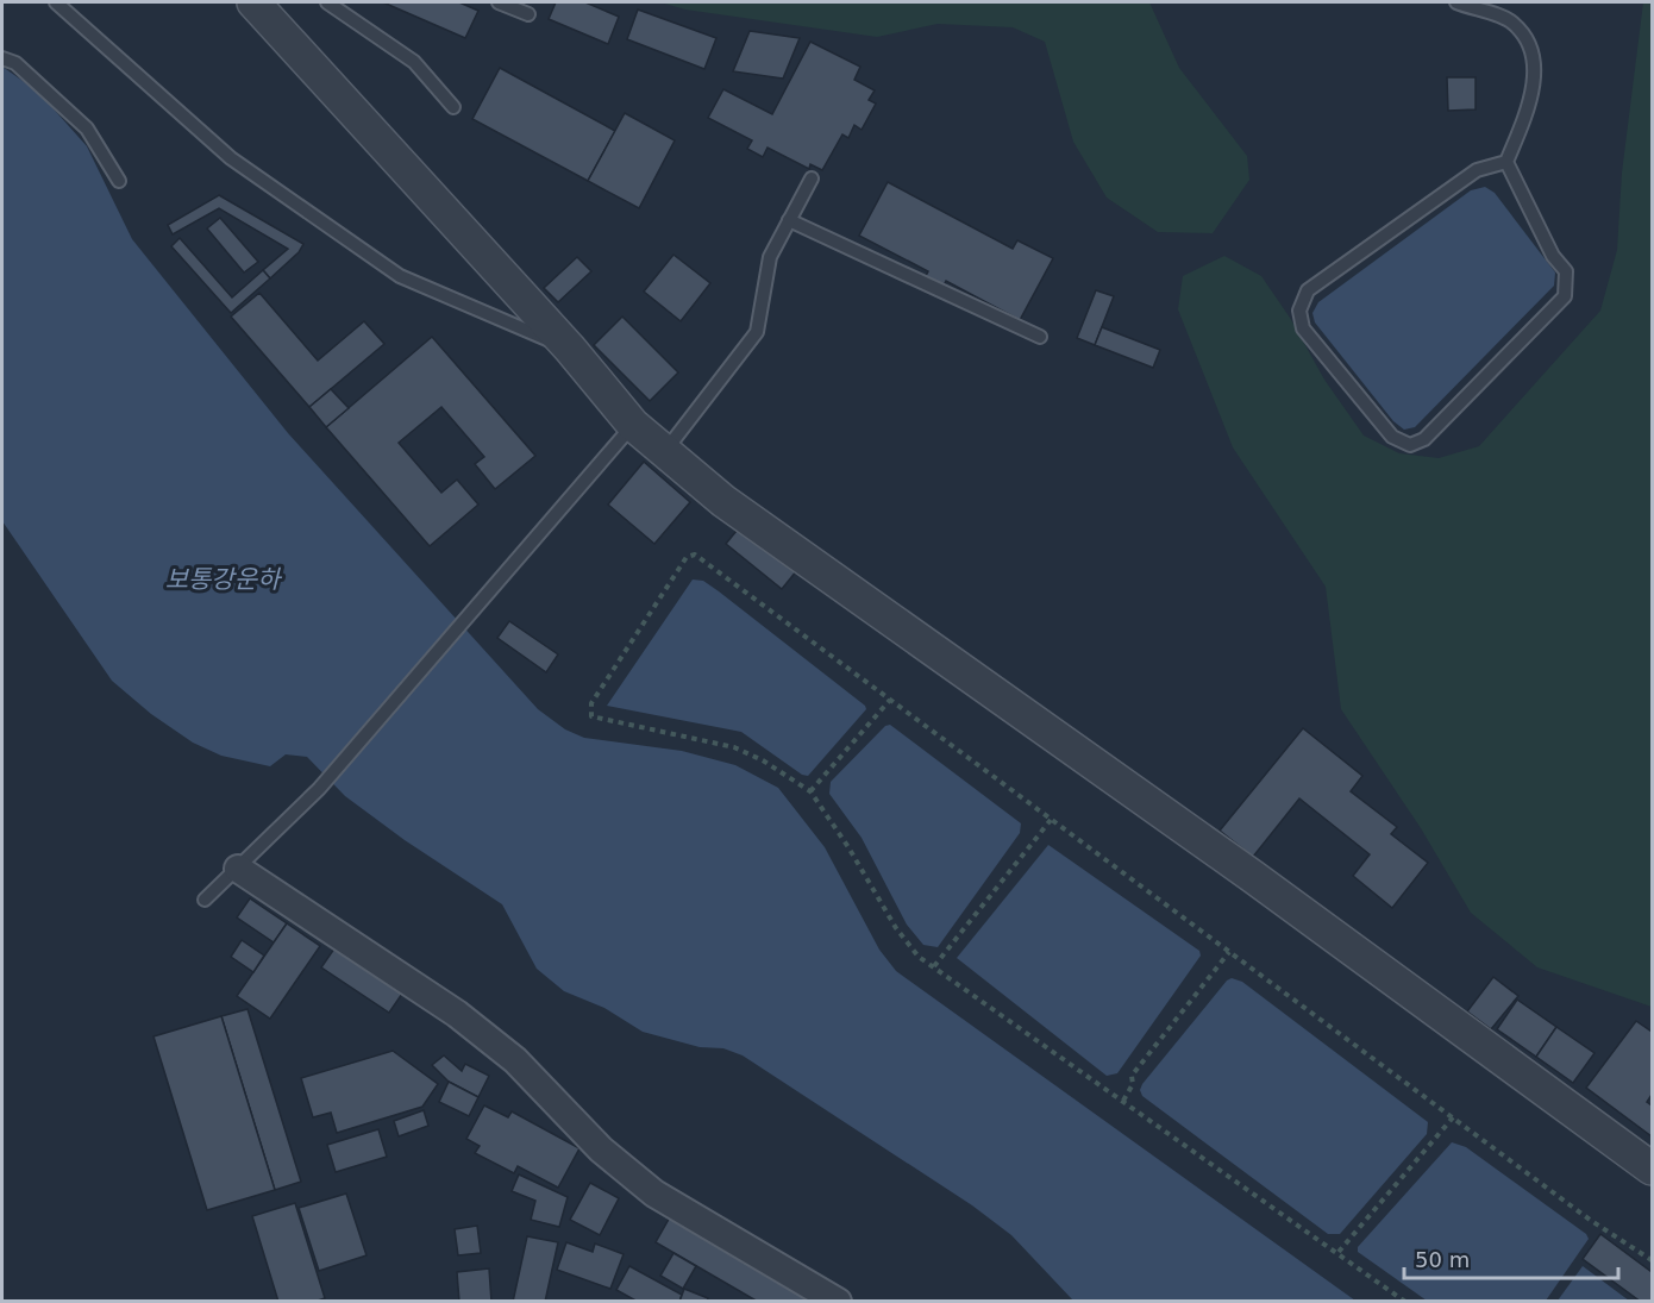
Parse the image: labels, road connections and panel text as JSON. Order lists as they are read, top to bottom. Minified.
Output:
{"water":["보통강운하"],"scale_bar":"50 m"}
